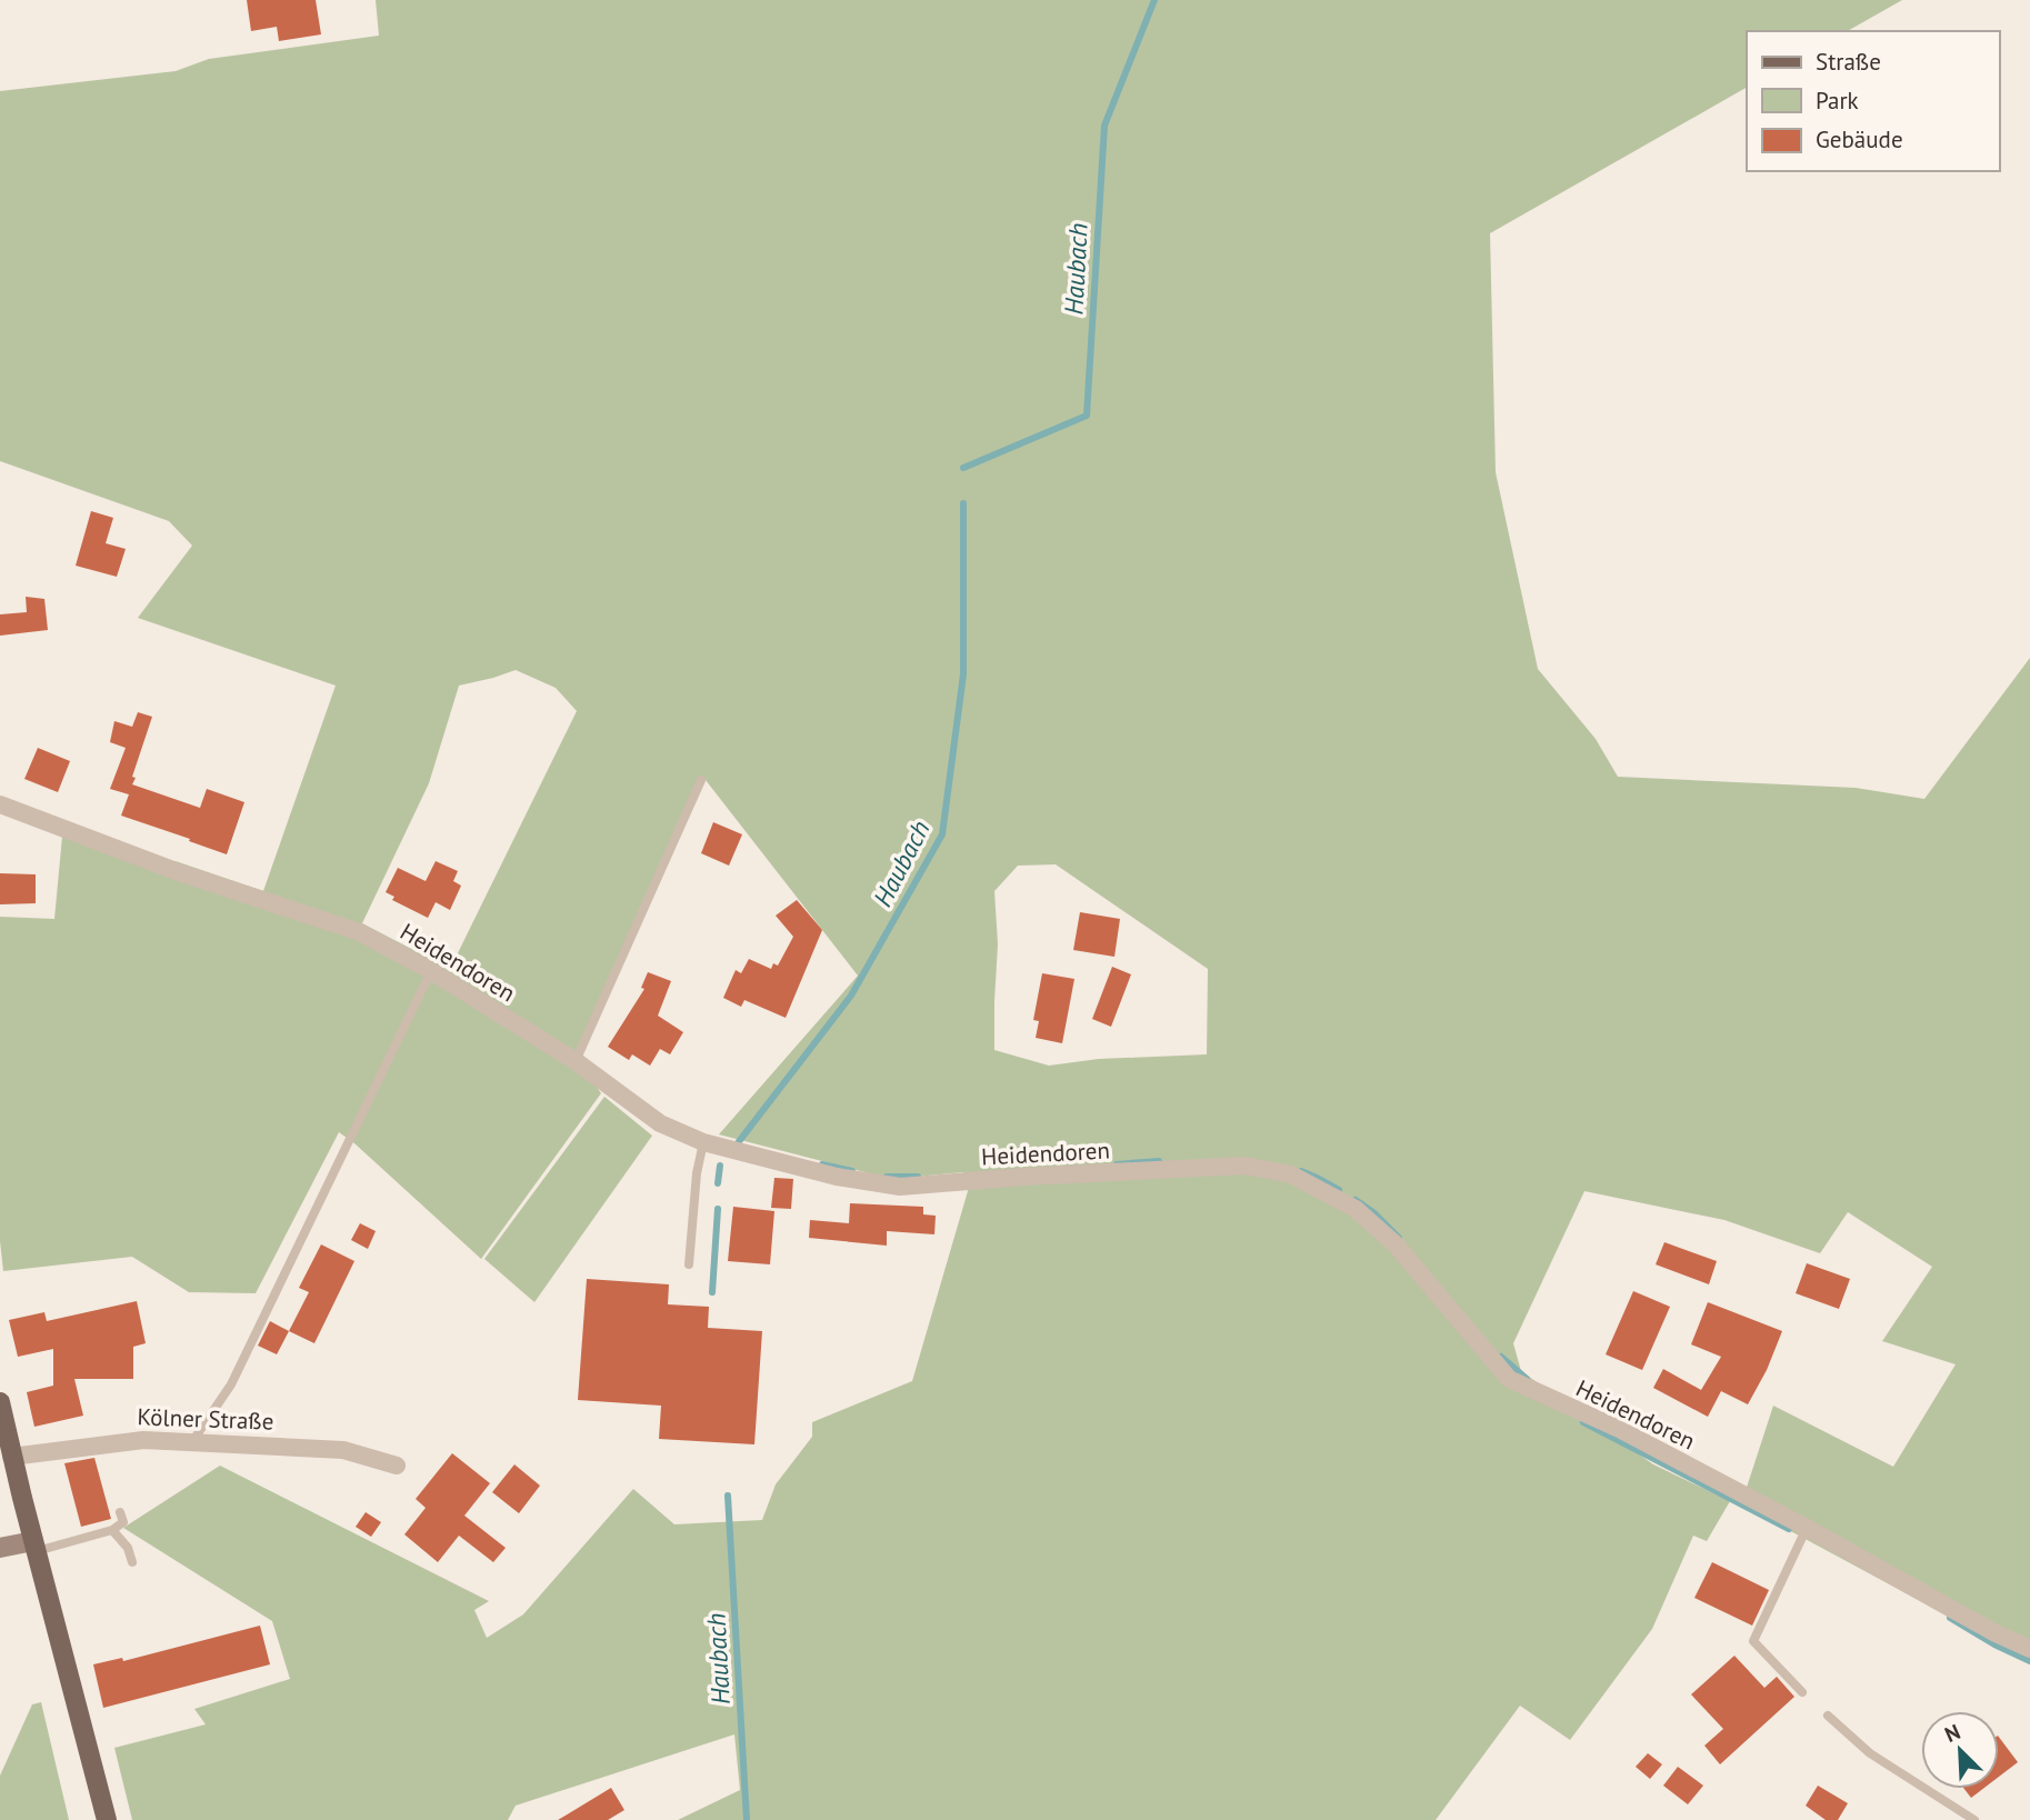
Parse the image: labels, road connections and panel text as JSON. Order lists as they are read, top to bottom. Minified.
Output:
{"streets":{"street":["Heidendoren","Kölner Straße"]},"water":["Haubach"],"legend":["Straße","Park","Gebäude"],"north":"top left"}
